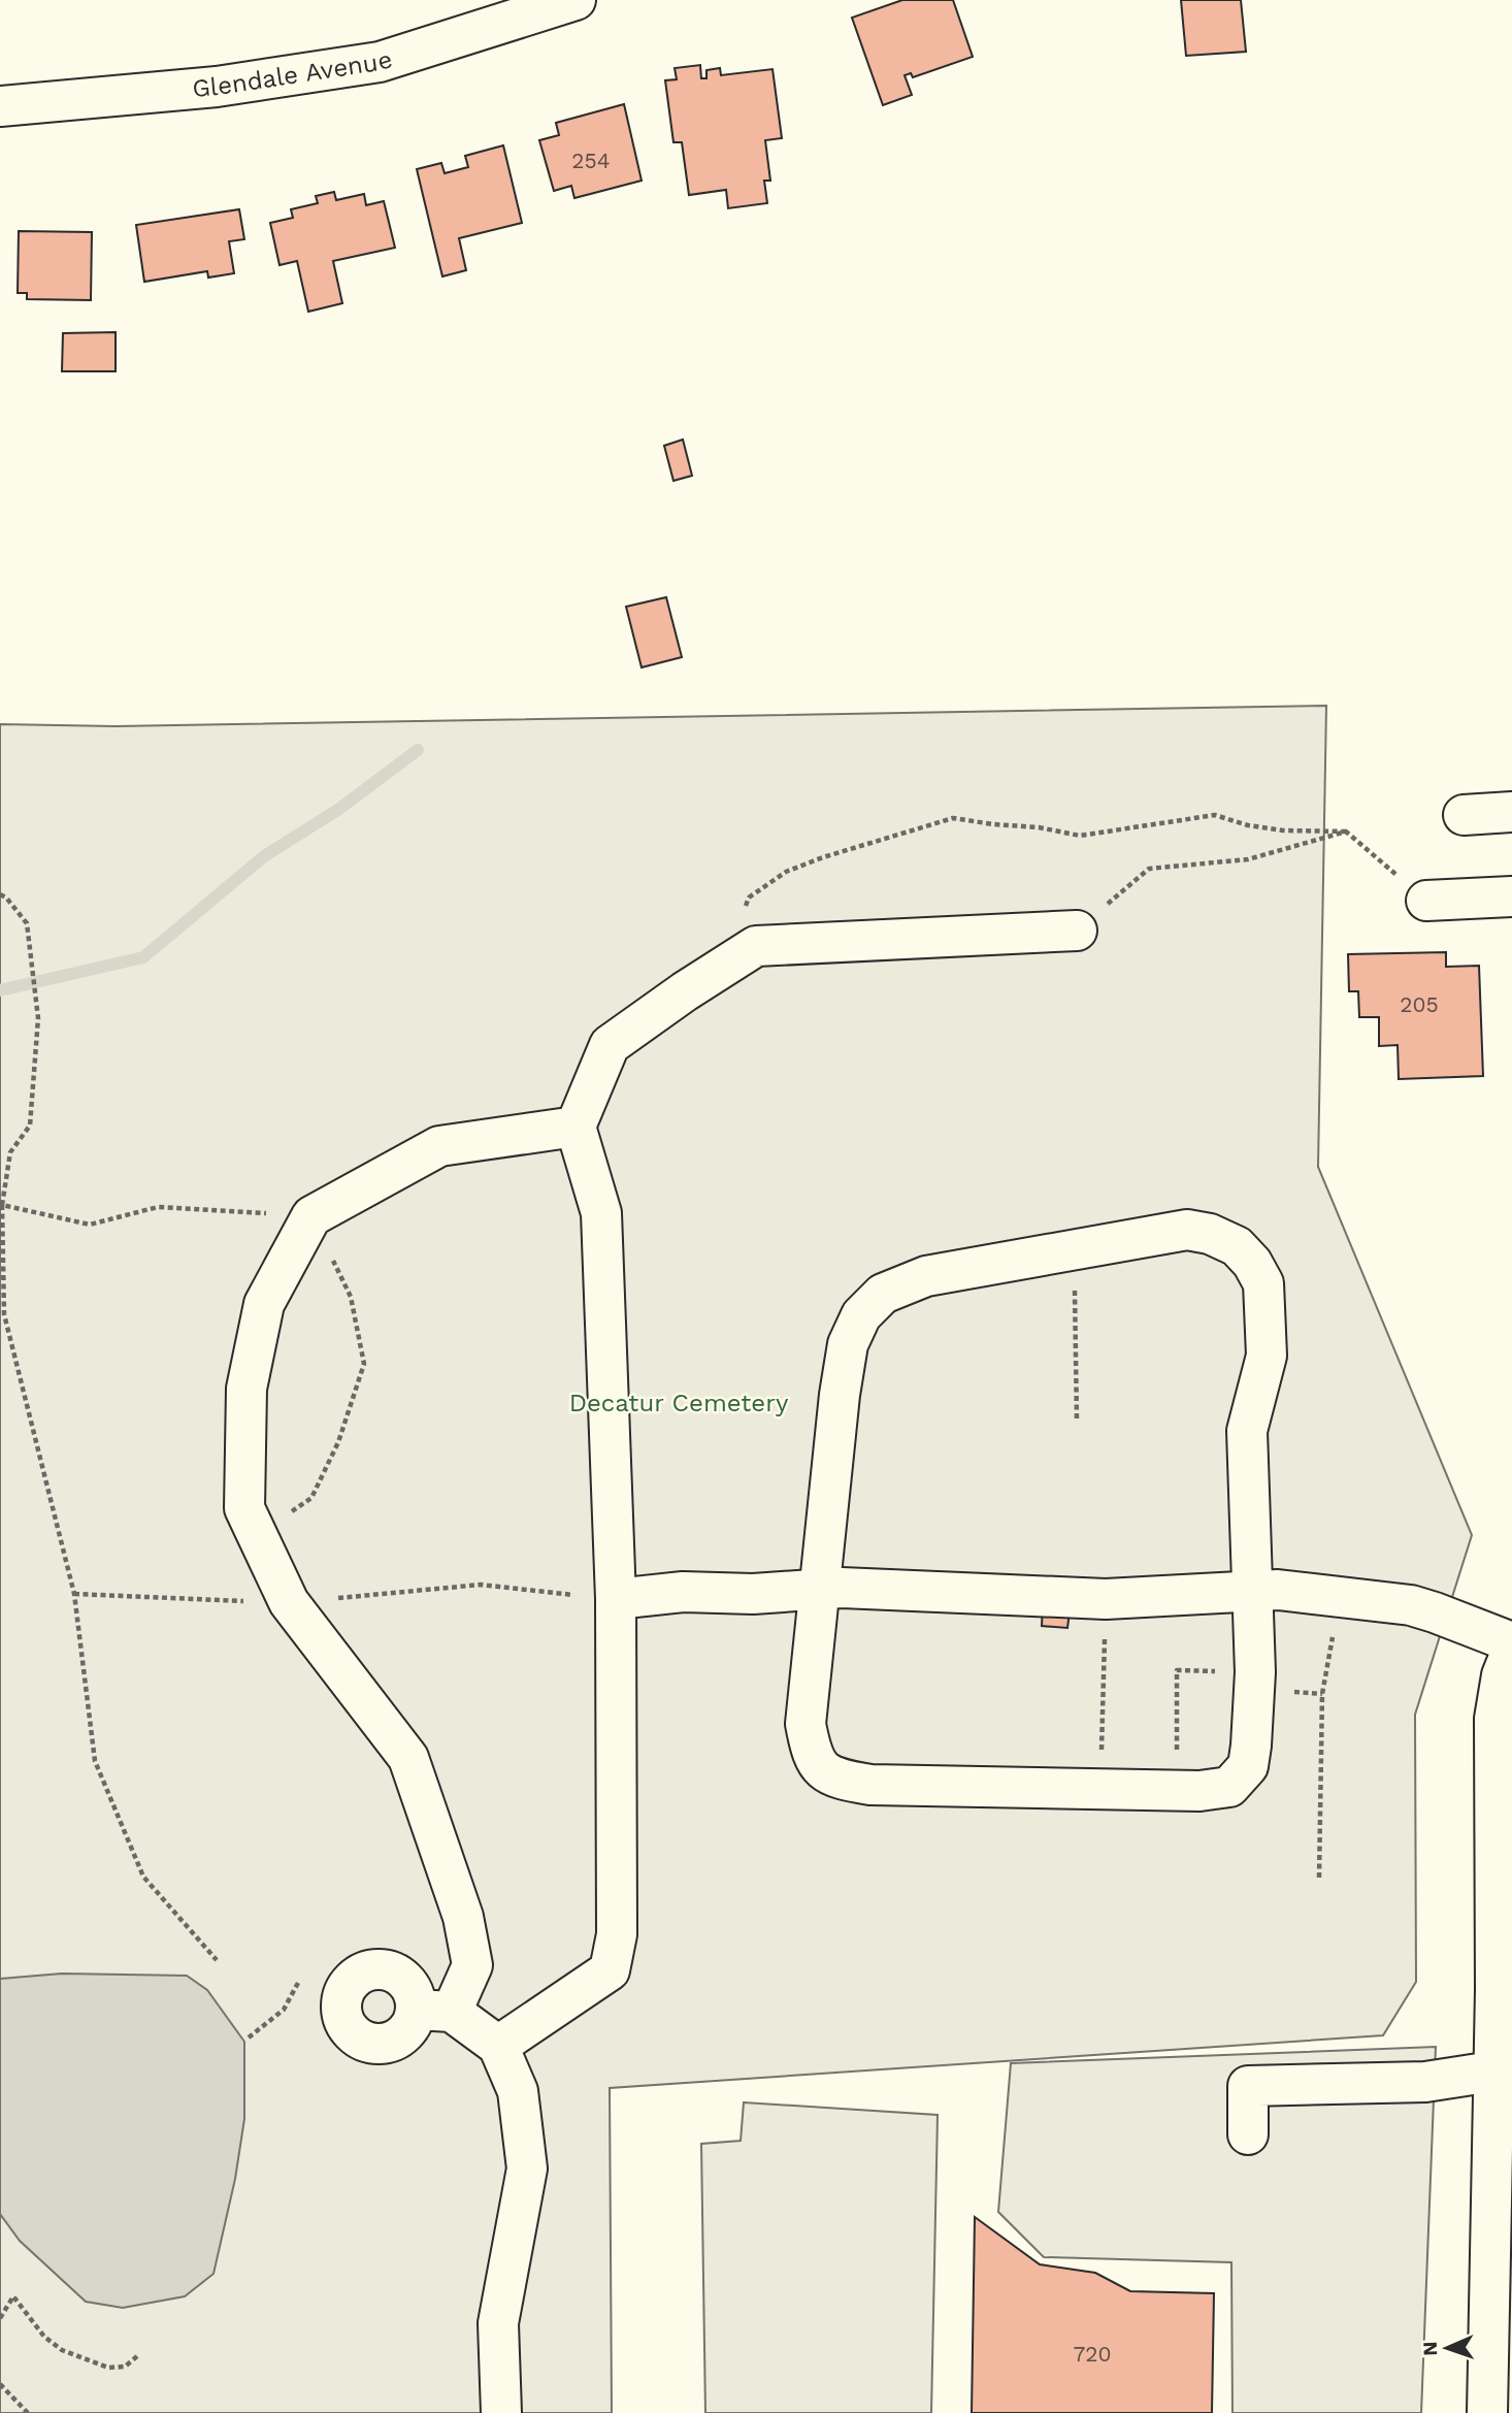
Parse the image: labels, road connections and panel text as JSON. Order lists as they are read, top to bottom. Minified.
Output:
{"streets":{"main road":["Glendale Avenue"]},"parks":["Decatur Cemetery"],"house_numbers":["254","205","720"],"north":"left"}
